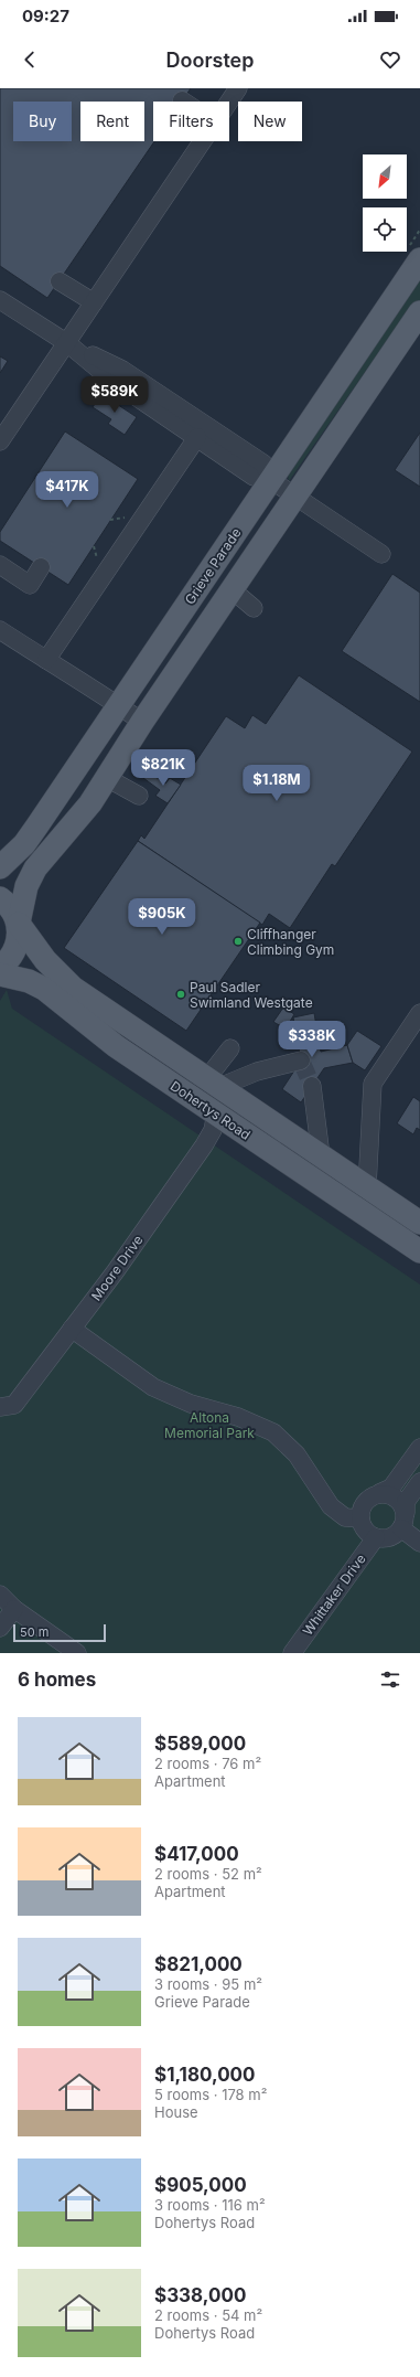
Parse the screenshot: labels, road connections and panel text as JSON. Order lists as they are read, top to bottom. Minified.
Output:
{"streets":{"main road":["Grieve Parade","Dohertys Road"],"lane":["Moore Drive","Whittaker Drive"]},"crossings":[["Dohertys Road","Moore Drive"]],"parks":["Altona Memorial Park"],"places":["Cliffhanger Climbing Gym","Paul Sadler Swimland Westgate"],"scale_bar":"50 m","north":"bottom left","page":{"status":"09:27","header":"Doorstep","chip":["Buy","Rent","Filters","New"],"price":["$589K","$417K","$821K","$1.18M","$905K","$338K"],"scale":"50 m","heading":"6 homes","list":[{"name":"$589,000","note":"2 rooms · 76 m² · Apartment"},{"name":"$417,000","note":"2 rooms · 52 m² · Apartment"},{"name":"$821,000","note":"3 rooms · 95 m² · Grieve Parade"},{"name":"$1,180,000","note":"5 rooms · 178 m² · House"},{"name":"$905,000","note":"3 rooms · 116 m² · Dohertys Road"},{"name":"$338,000","note":"2 rooms · 54 m² · Dohertys Road"}]}}
